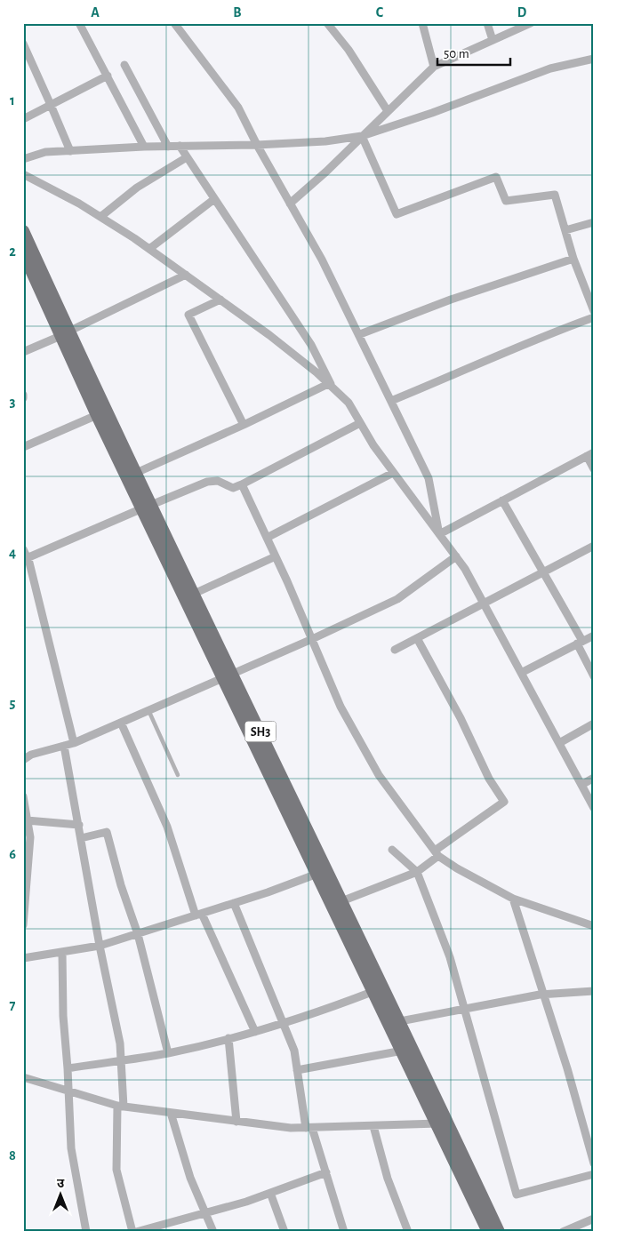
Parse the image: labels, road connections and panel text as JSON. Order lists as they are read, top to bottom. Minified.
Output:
{"streets":{"main road":["SH3"]},"scale_bar":"50 m","north":"top","grid":{"columns":["A","B","C","D"],"rows":["1","2","3","4","5","6","7","8"]}}
